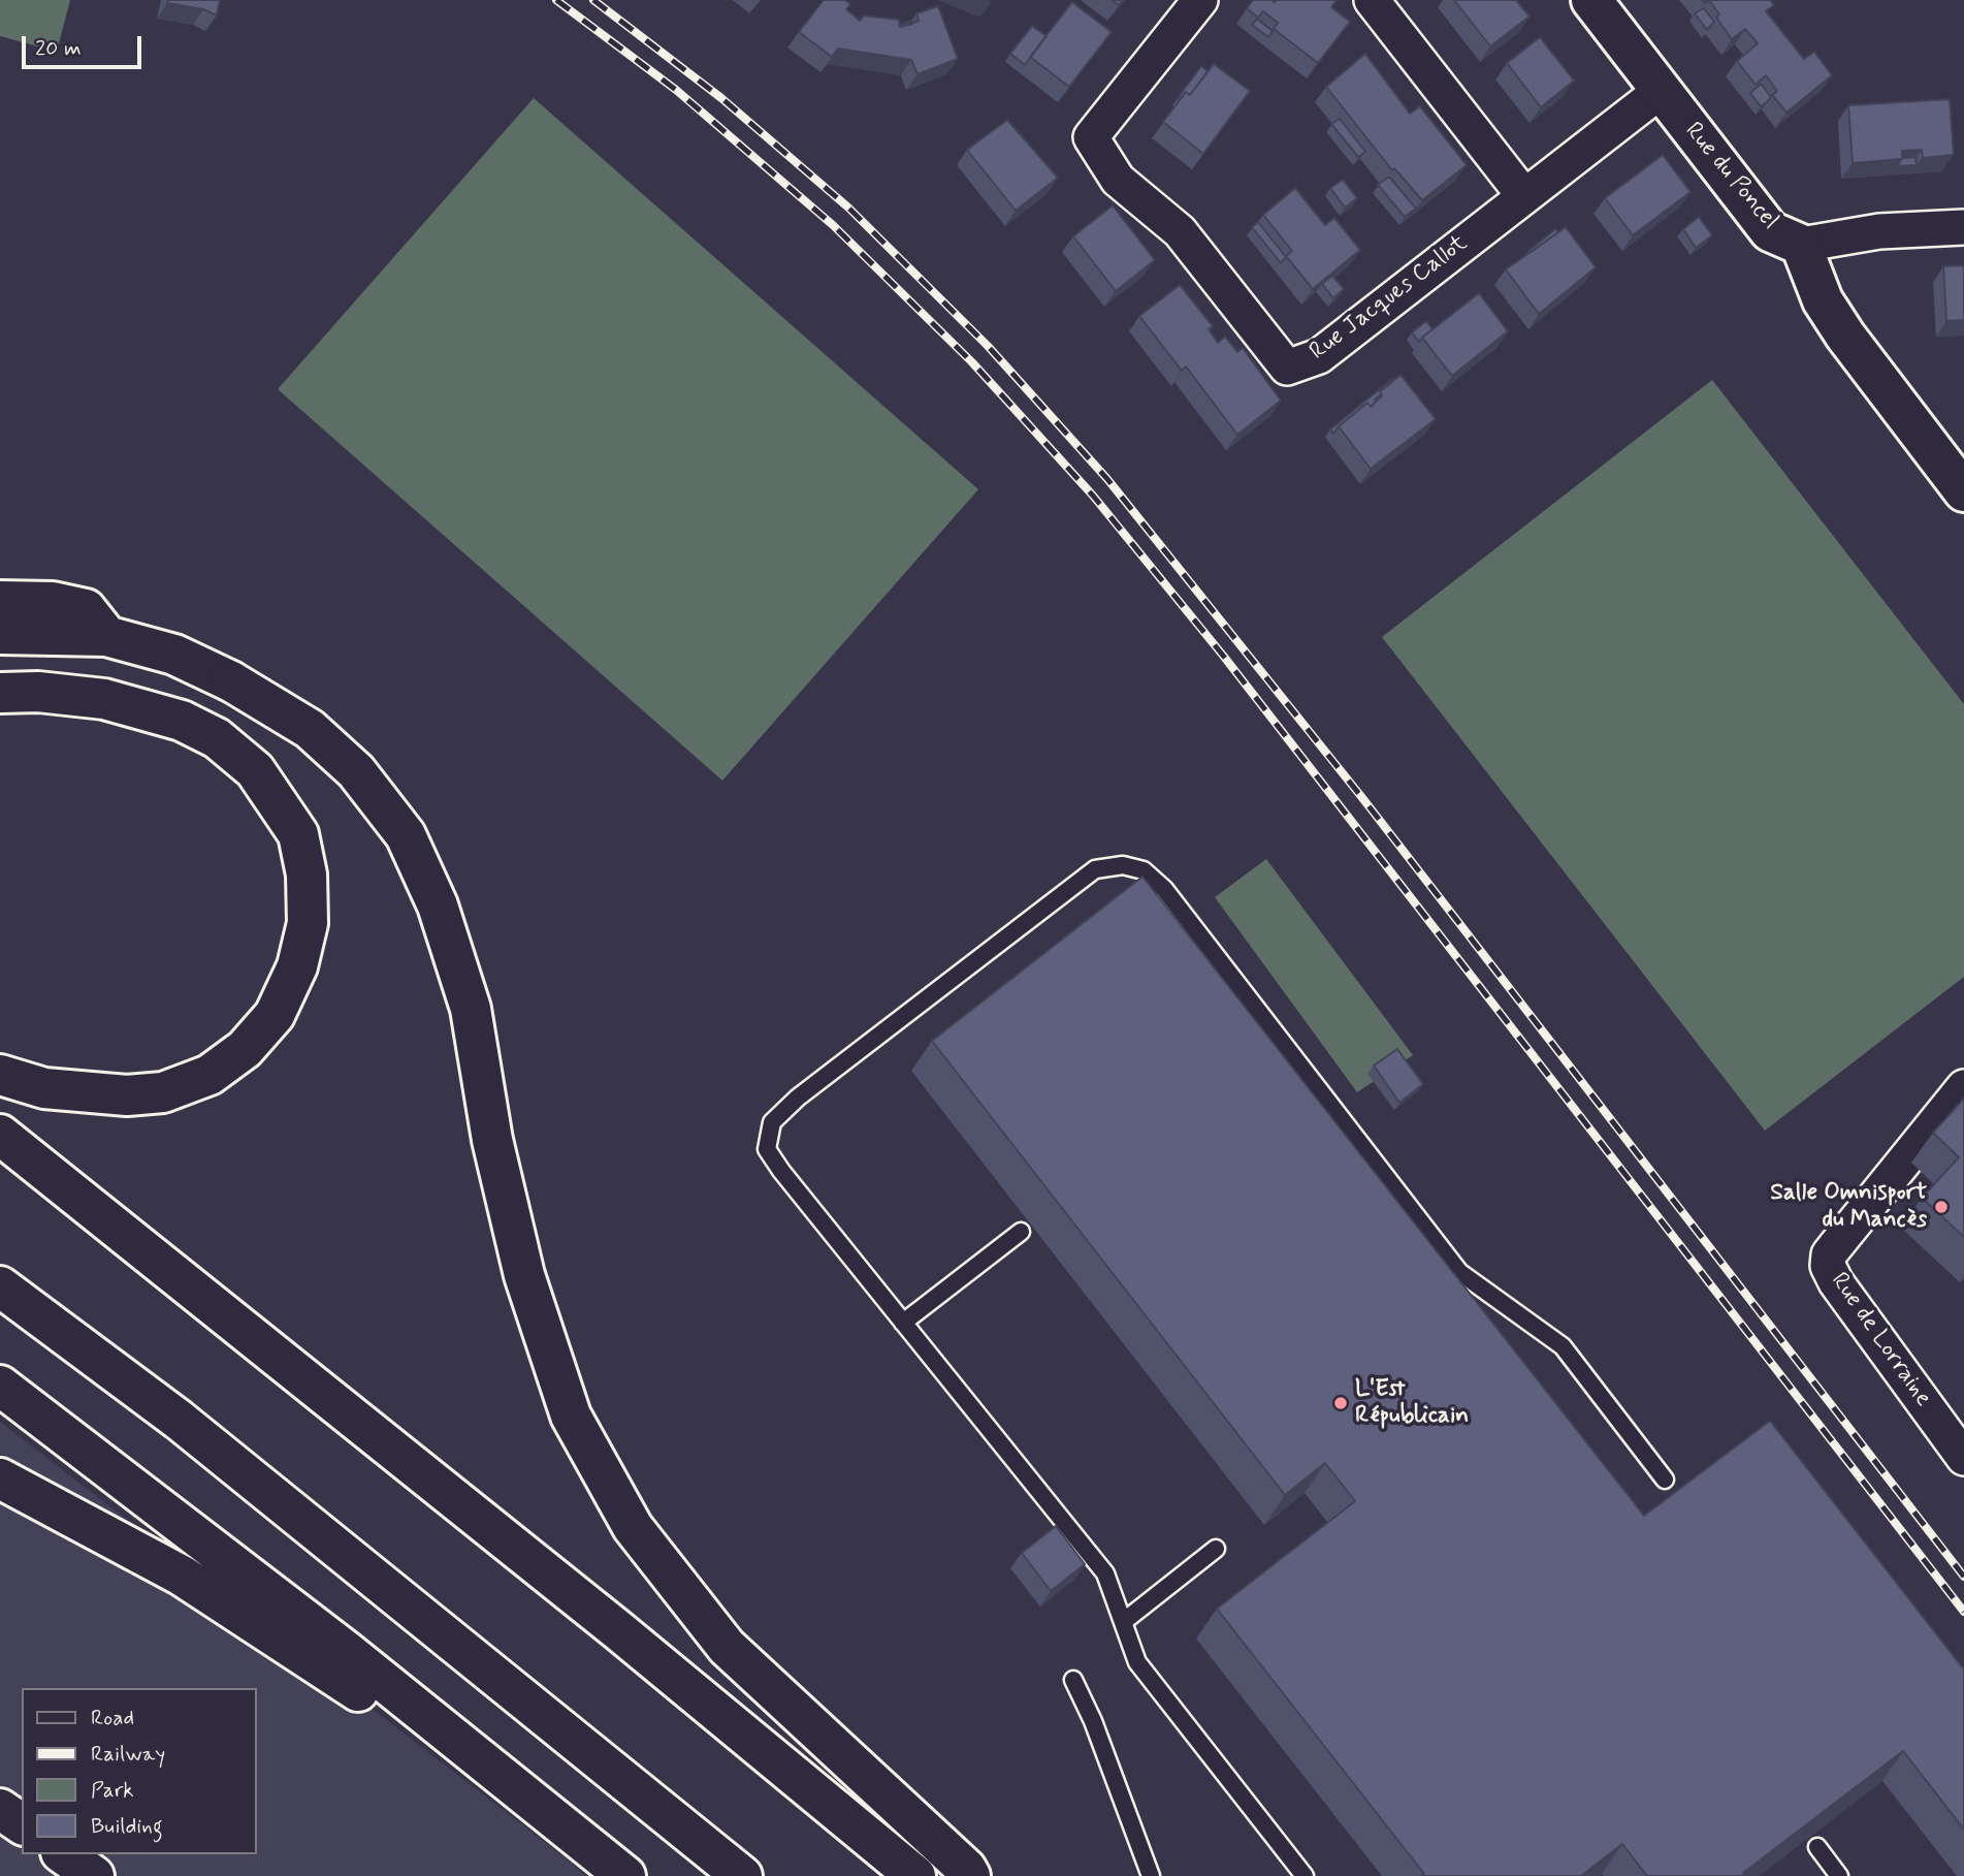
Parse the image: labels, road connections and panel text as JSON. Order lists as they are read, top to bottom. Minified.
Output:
{"streets":{"main road":["Rue du Poncel"],"street":["Rue Jacques Callot","Rue de Lorraine"]},"crossings":[["Rue du Poncel","Rue Jacques Callot"]],"places":["Salle Omnisport du Mancès","L'Est Républicain"],"legend":["Road","Railway","Park","Building"],"scale_bar":"20 m"}
